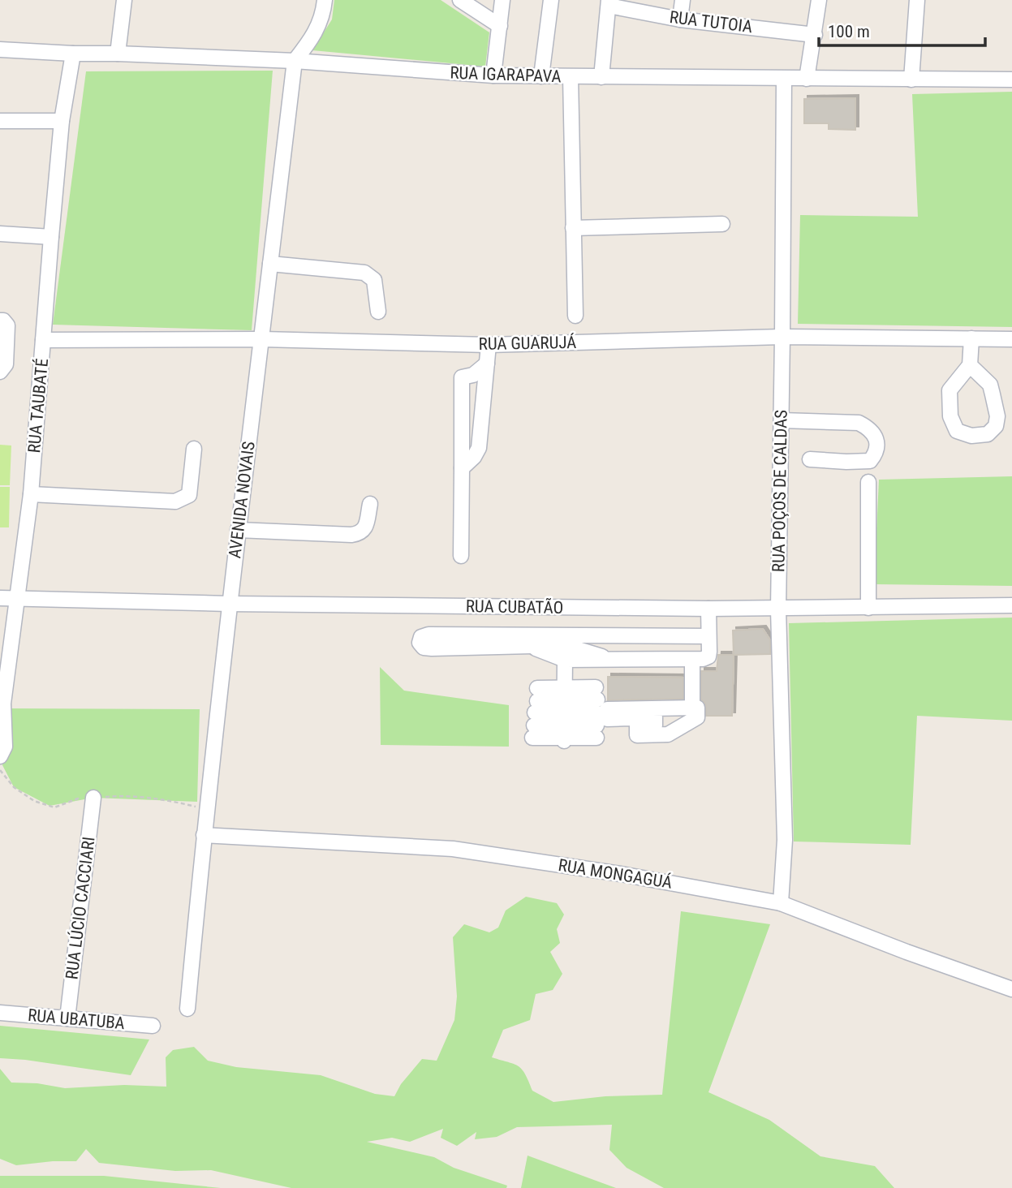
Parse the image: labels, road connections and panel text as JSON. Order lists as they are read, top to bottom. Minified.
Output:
{"streets":{"street":["RUA TUTOIA","RUA IGARAPAVA","RUA GUARUJÁ","RUA TAUBATÉ","RUA POÇOS DE CALDAS","AVENIDA NOVAIS","RUA CUBATÃO","RUA MONGAGUÁ","RUA LÚCIO CACCIARI","RUA UBATUBA"]},"crossings":[["RUA IGARAPAVA","RUA TAUBATÉ"],["RUA IGARAPAVA","RUA POÇOS DE CALDAS"],["RUA IGARAPAVA","AVENIDA NOVAIS"],["RUA GUARUJÁ","RUA TAUBATÉ"],["RUA GUARUJÁ","RUA POÇOS DE CALDAS"],["RUA GUARUJÁ","AVENIDA NOVAIS"],["RUA TAUBATÉ","RUA CUBATÃO"],["RUA POÇOS DE CALDAS","RUA CUBATÃO"],["RUA POÇOS DE CALDAS","RUA MONGAGUÁ"],["AVENIDA NOVAIS","RUA CUBATÃO"],["AVENIDA NOVAIS","RUA MONGAGUÁ"],["RUA LÚCIO CACCIARI","RUA UBATUBA"]],"scale_bar":"100 m"}
